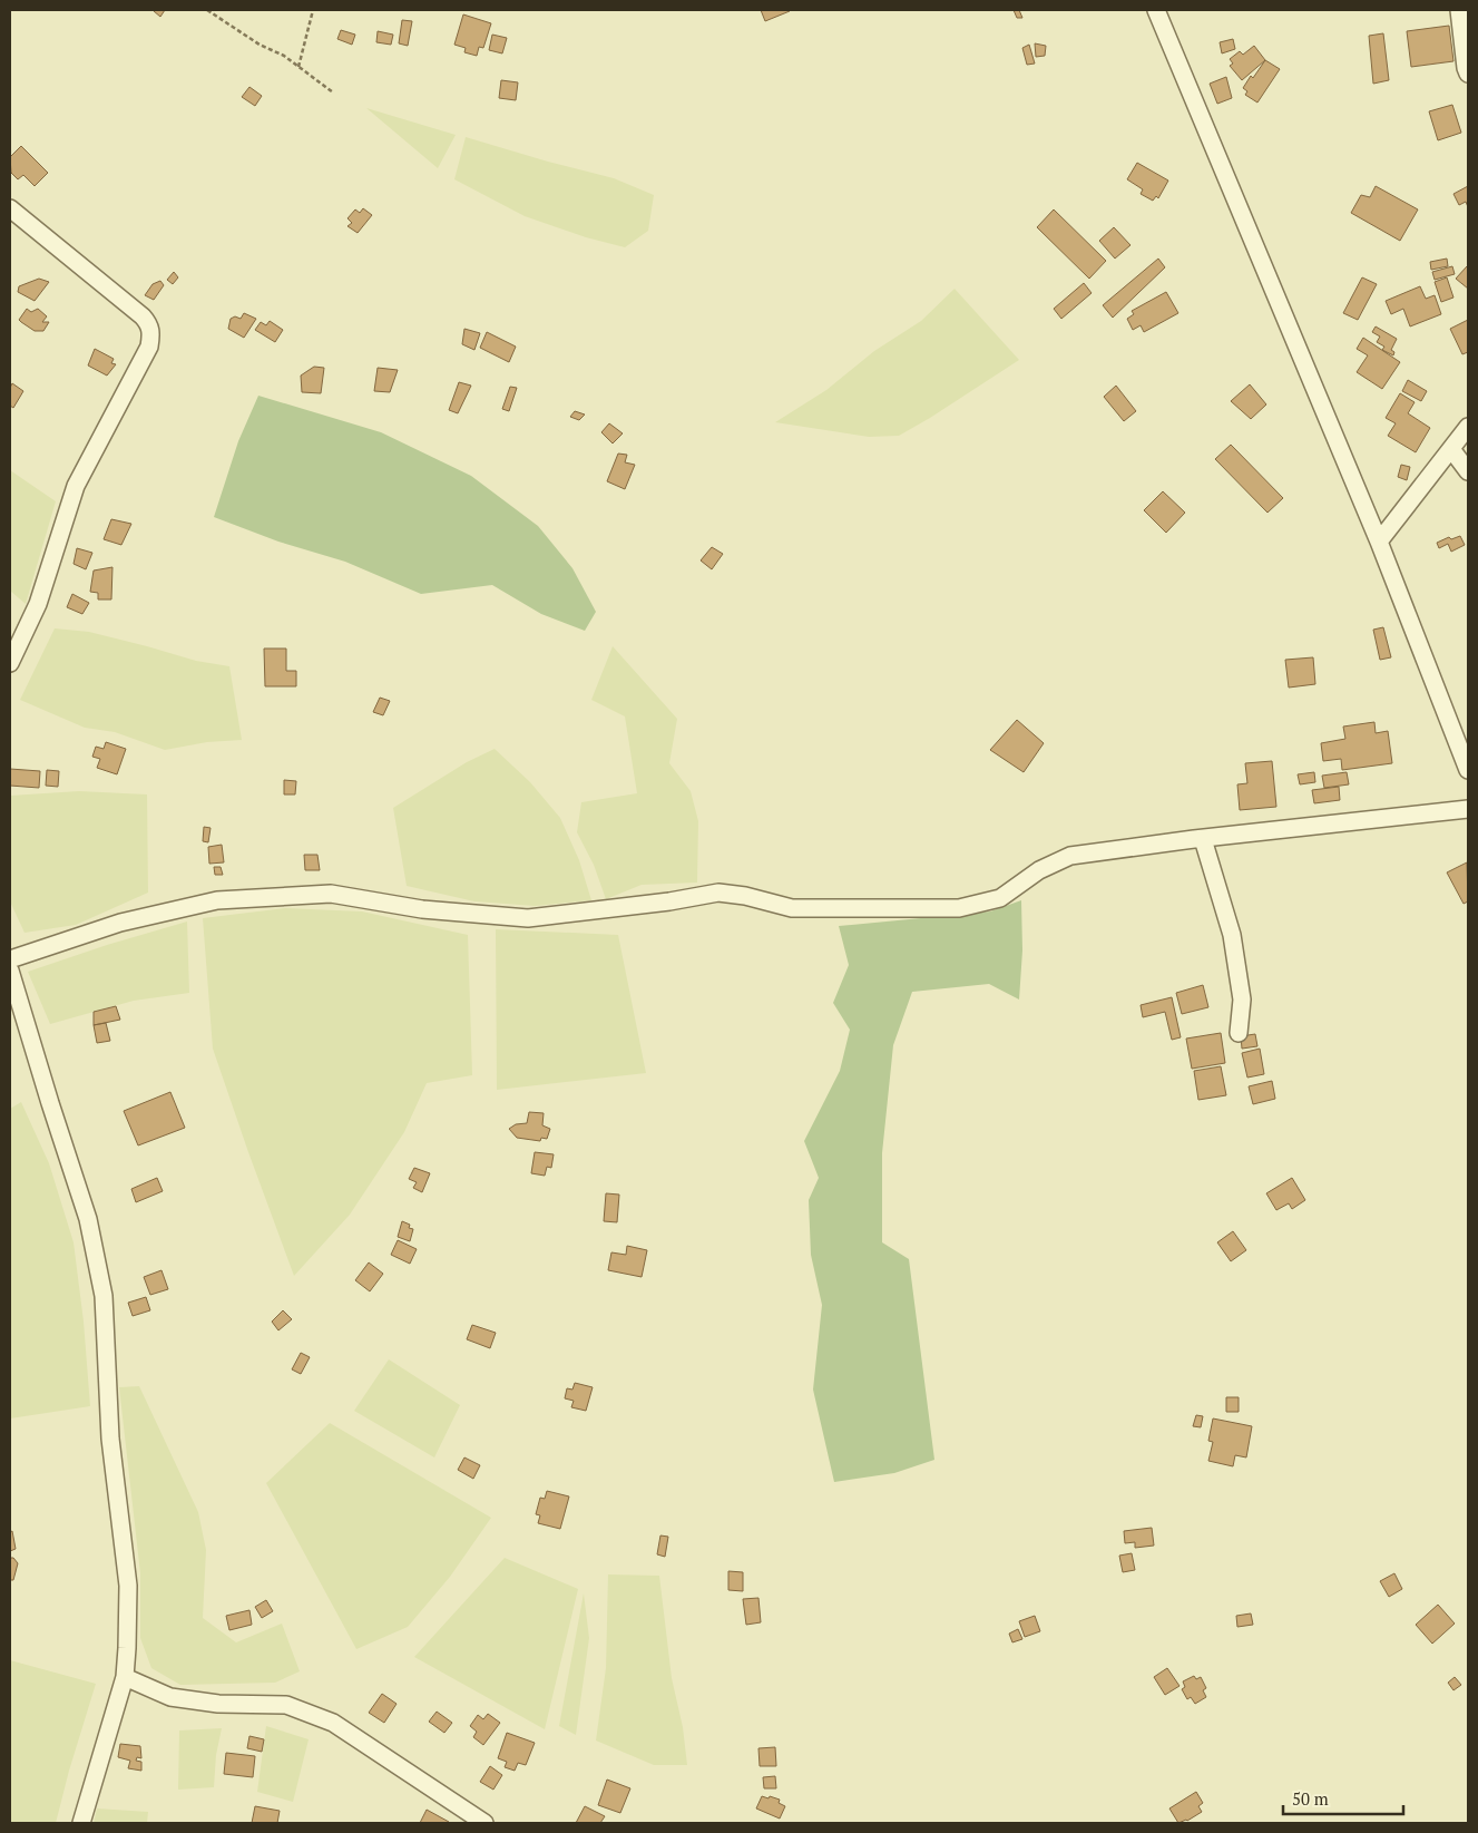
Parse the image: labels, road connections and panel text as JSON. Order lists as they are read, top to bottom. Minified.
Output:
{"scale_bar":"50 m"}
